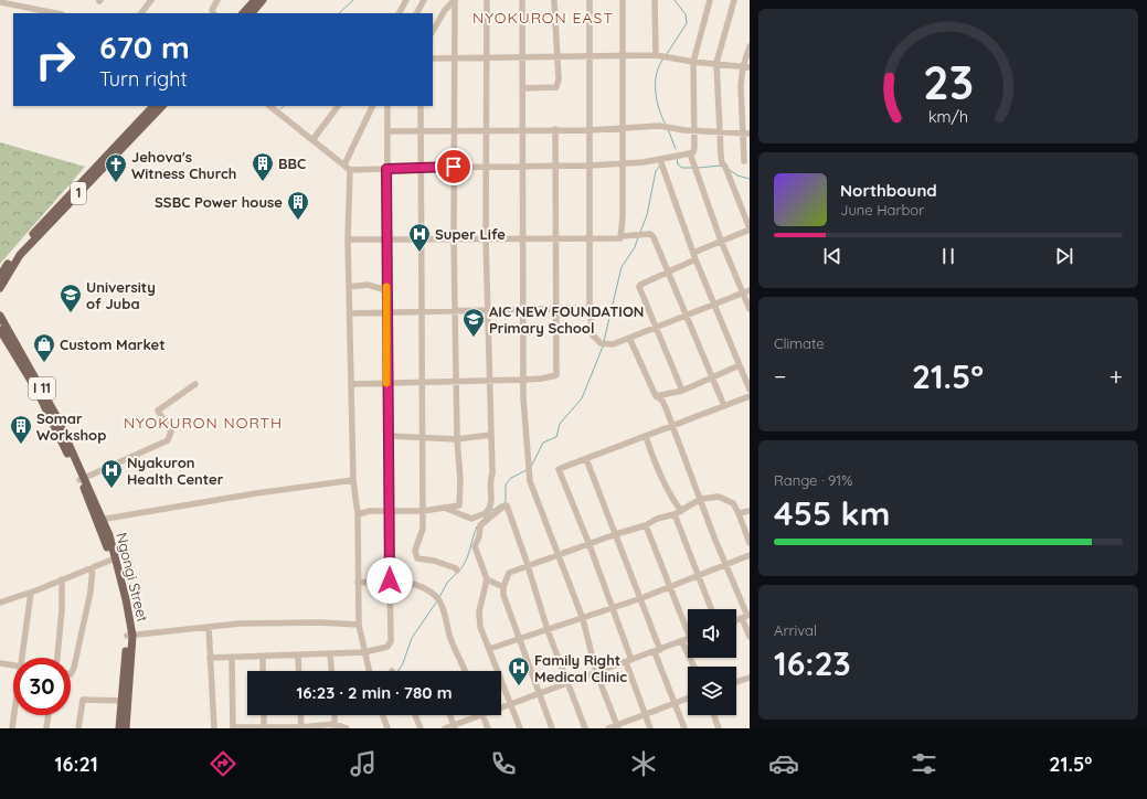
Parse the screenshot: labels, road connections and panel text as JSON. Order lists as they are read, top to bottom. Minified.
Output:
{"streets":{"main road":["1","I 11","Ngongi Street"]},"crossings":[["I 11","Ngongi Street"]],"districts":["NYOKURON EAST","NYOKURON NORTH"],"places":{"building":["BBC","SSBC Power house","Somar Workshop"],"church":["Jehova's Witness Church"],"hospital":["Super Life","Nyakuron Health Center","Family Right Medical Clinic"],"school or university":["University of Juba","AIC NEW FOUNDATION Primary School"],"shop":["Custom Market"]},"page":{"turn":["670 m","Turn right"],"song":["Northbound","June Harbor"],"tile":["Climate",["Range · 91%","455 km"],["Arrival","16:23"]],"heat":["−","21.5°","+"],"limit":"30","trip":"16:23 · 2 min · 780 m","tabs":["16:21","21.5°"],"gauge":["23","km/h"]}}
